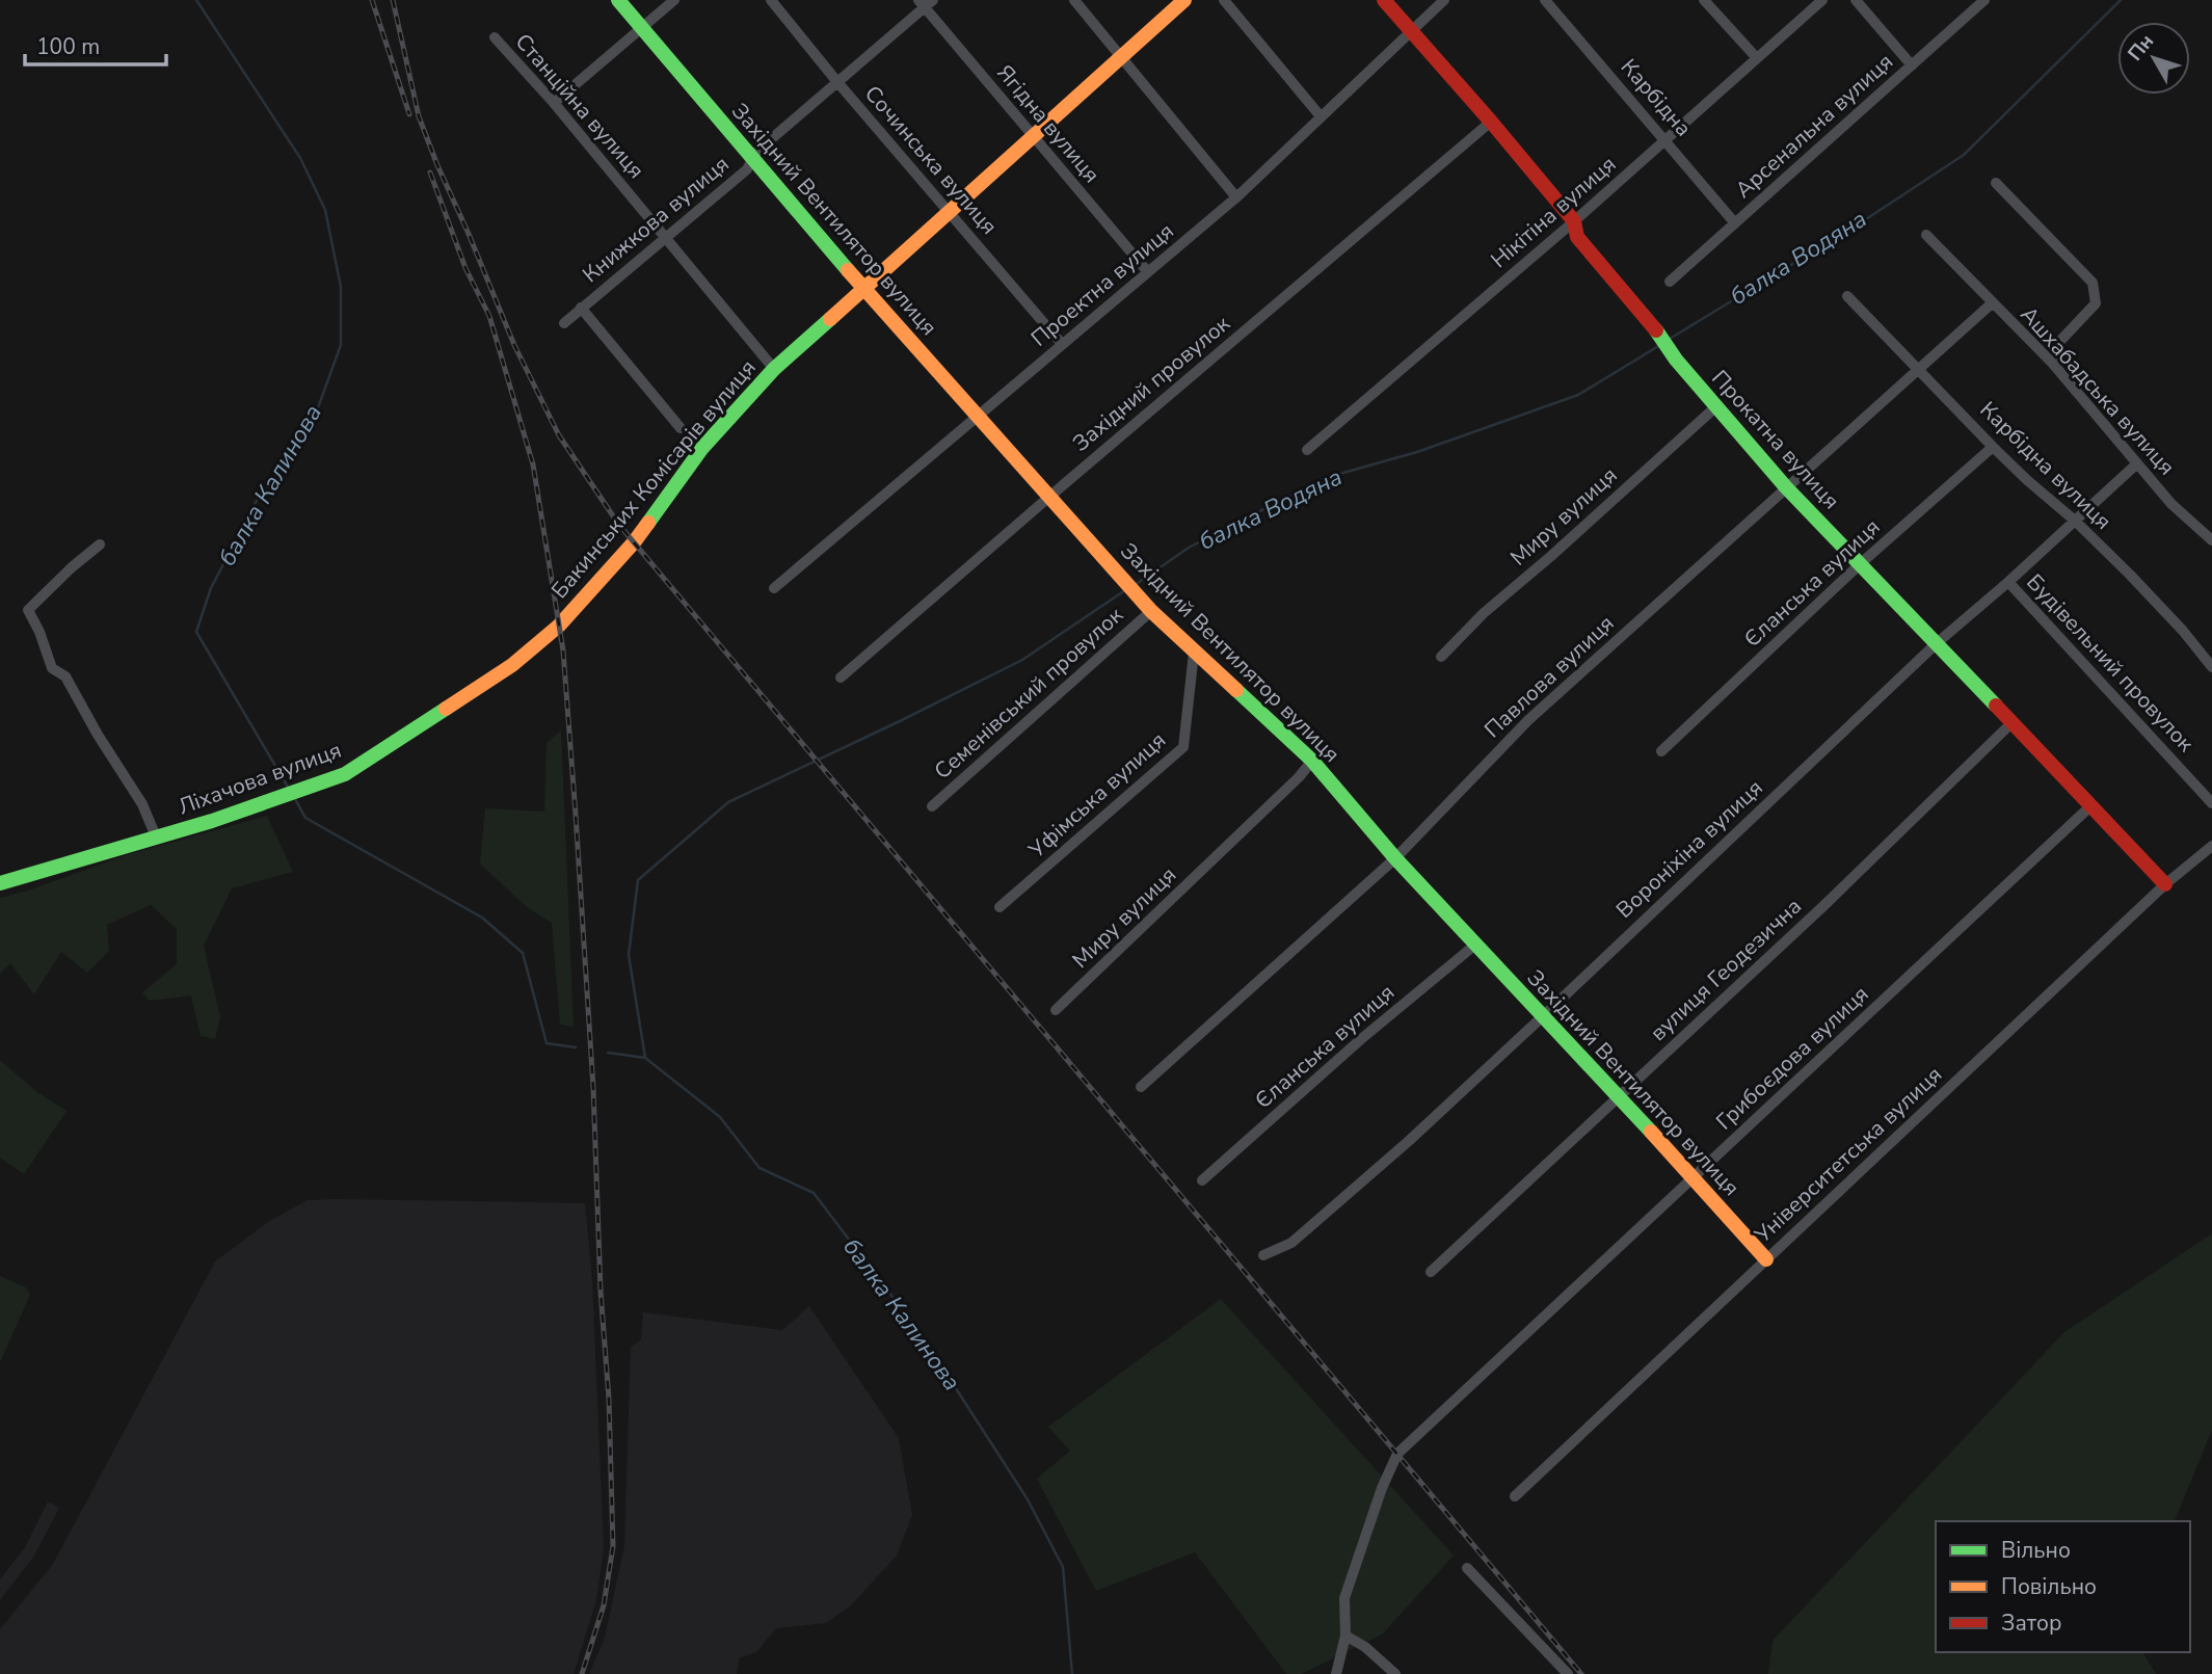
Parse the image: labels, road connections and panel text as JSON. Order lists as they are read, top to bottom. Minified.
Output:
{"streets":{"street":["Карбідна","Станційна вулиця","Ягідна вулиця","Арсенальна вулиця","Сочинська вулиця","Нікітіна вулиця","Книжкова вулиця","Західний Вентилятор вулиця","Проектна вулиця","Західний провулок","Ашхабадська вулиця","Прокатна вулиця","Карбідна вулиця","Бакинських Комісарів вулиця","Миру вулиця","Єланська вулиця","Будівельний провулок","Павлова вулиця","Семенівський провулок","Ліхачова вулиця","Уфімська вулиця","Вороніхіна вулиця","вулиця Геодезична","Грибоєдова вулиця","Університетська вулиця"]},"crossings":[["Карбідна","Арсенальна вулиця"],["Карбідна","Нікітіна вулиця"],["Станційна вулиця","Книжкова вулиця"],["Станційна вулиця","Бакинських Комісарів вулиця"],["Ягідна вулиця","Книжкова вулиця"],["Ягідна вулиця","Проектна вулиця"],["Ягідна вулиця","Бакинських Комісарів вулиця"],["Сочинська вулиця","Книжкова вулиця"],["Сочинська вулиця","Проектна вулиця"],["Сочинська вулиця","Бакинських Комісарів вулиця"],["Нікітіна вулиця","Прокатна вулиця"],["Книжкова вулиця","Західний Вентилятор вулиця"],["Західний Вентилятор вулиця","Проектна вулиця"],["Західний Вентилятор вулиця","Західний провулок"],["Західний Вентилятор вулиця","Бакинських Комісарів вулиця"],["Західний Вентилятор вулиця","Миру вулиця"],["Західний Вентилятор вулиця","Єланська вулиця"],["Західний Вентилятор вулиця","Павлова вулиця"],["Західний Вентилятор вулиця","Семенівський провулок"],["Західний Вентилятор вулиця","Уфімська вулиця"],["Західний Вентилятор вулиця","Вороніхіна вулиця"],["Західний Вентилятор вулиця","вулиця Геодезична"],["Західний Вентилятор вулиця","Грибоєдова вулиця"],["Західний Вентилятор вулиця","Університетська вулиця"],["Проектна вулиця","Прокатна вулиця"],["Західний провулок","Прокатна вулиця"],["Ашхабадська вулиця","Павлова вулиця"],["Ашхабадська вулиця","Вороніхіна вулиця"],["Прокатна вулиця","Миру вулиця"],["Прокатна вулиця","Єланська вулиця"],["Прокатна вулиця","Павлова вулиця"],["Прокатна вулиця","Вороніхіна вулиця"],["Прокатна вулиця","вулиця Геодезична"],["Прокатна вулиця","Грибоєдова вулиця"],["Прокатна вулиця","Університетська вулиця"],["Карбідна вулиця","Єланська вулиця"],["Карбідна вулиця","Павлова вулиця"],["Карбідна вулиця","Вороніхіна вулиця"],["Бакинських Комісарів вулиця","Ліхачова вулиця"],["Будівельний провулок","Вороніхіна вулиця"]],"water":["балка Водяна","балка Калинова"],"legend":["Вільно","Повільно","Затор"],"scale_bar":"100 m","north":"top left"}
